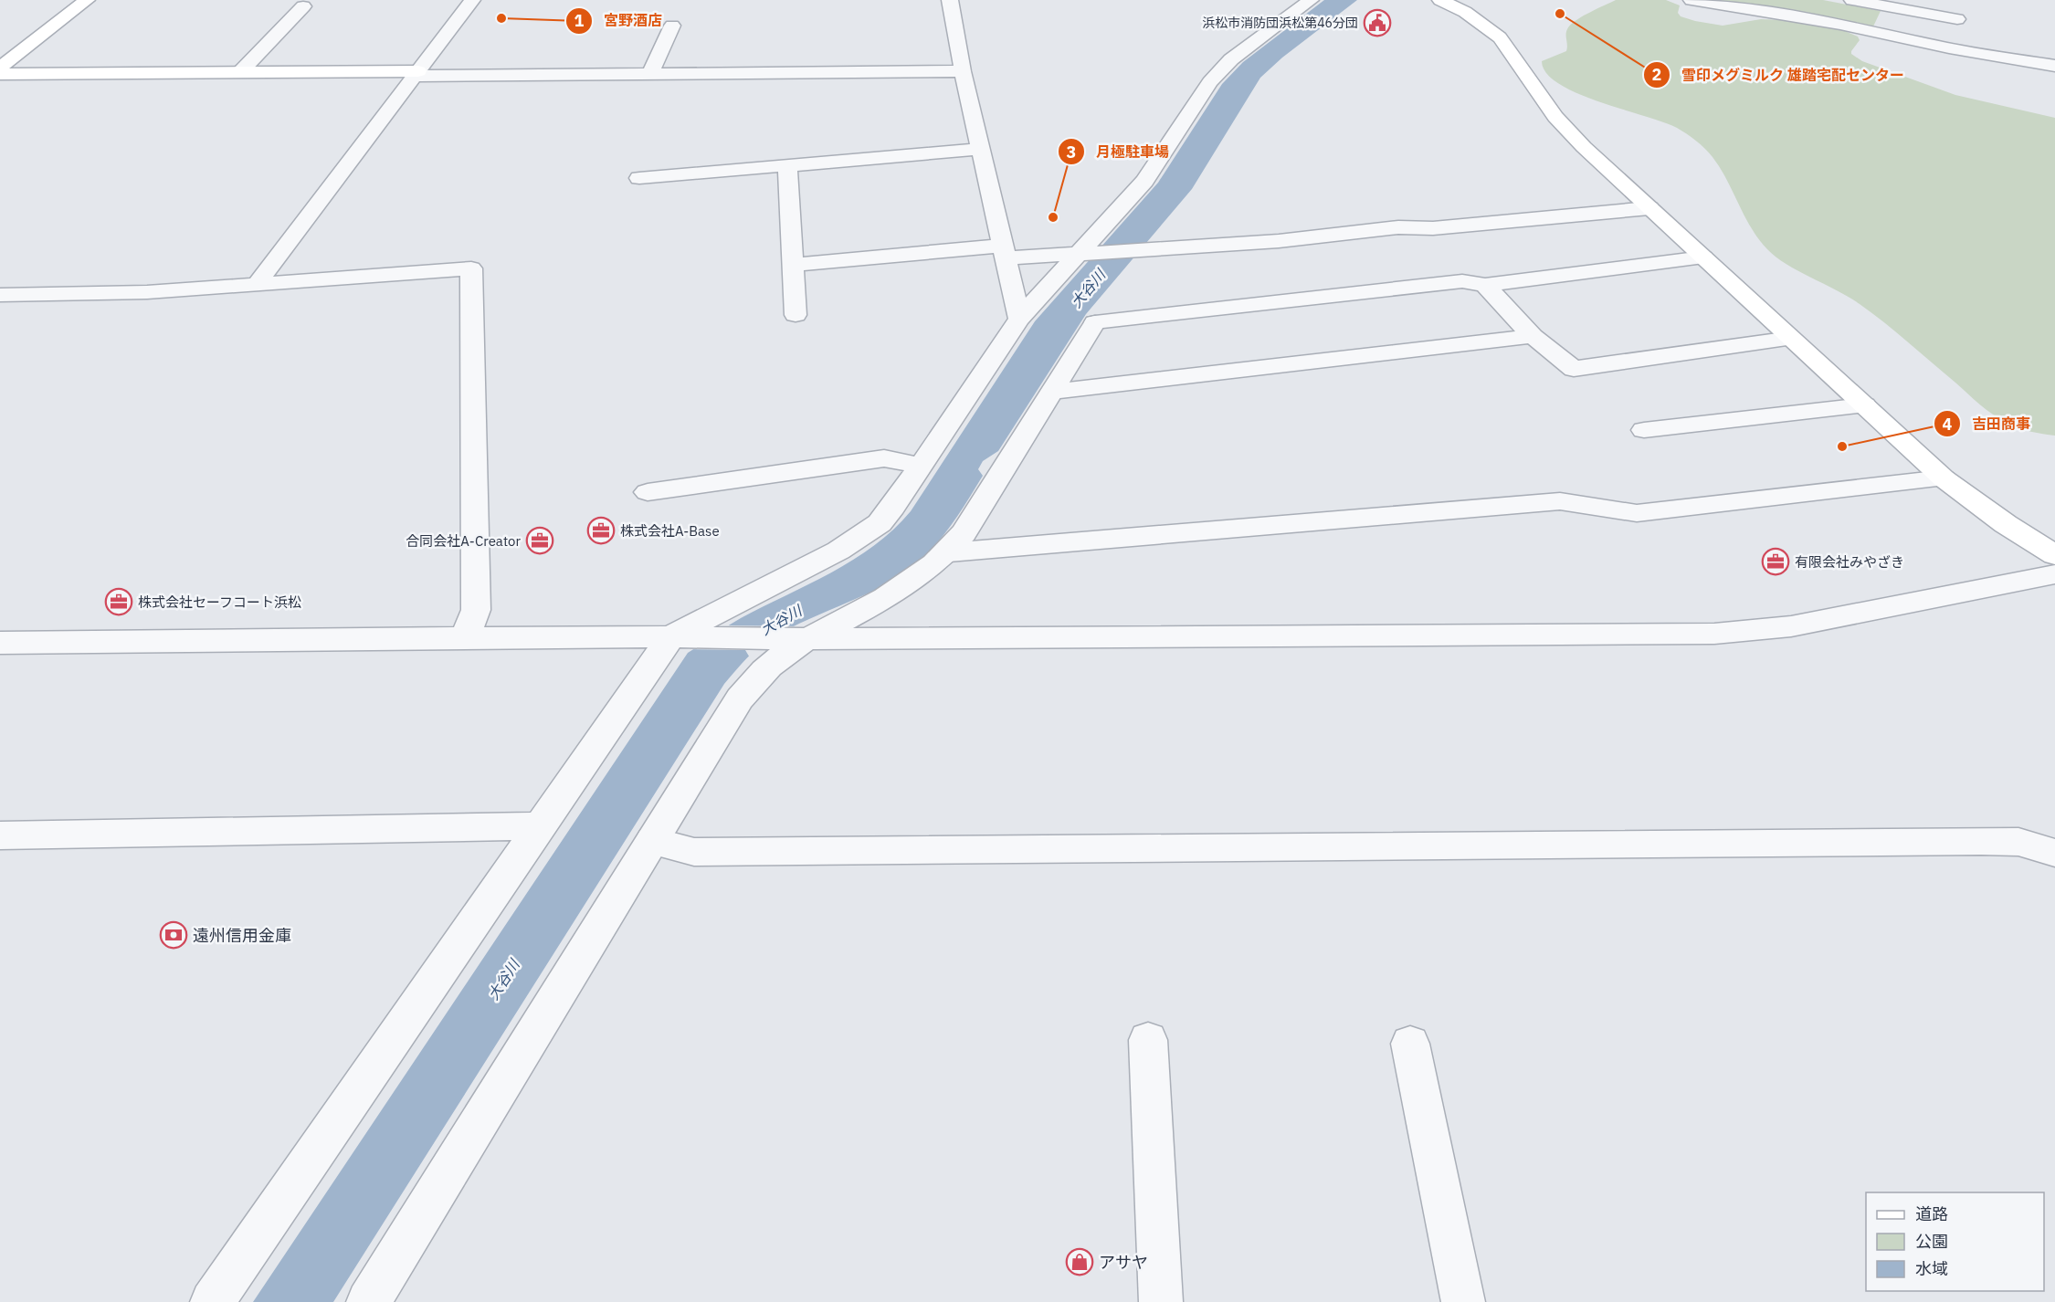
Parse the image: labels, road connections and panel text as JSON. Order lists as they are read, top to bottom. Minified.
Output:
{"water":["大谷川"],"places":{"other":["雪印メグミルク 雄踏宅配センター","宮野酒店","月極駐車場","吉田商事"],"public building":["浜松市消防団浜松第46分団"],"office":["株式会社A-Base","合同会社A-Creator","有限会社みやざき","株式会社セーフコート浜松"],"bank":["遠州信用金庫"],"shop":["アサヤ"]},"legend":["道路","公園","水域"]}
